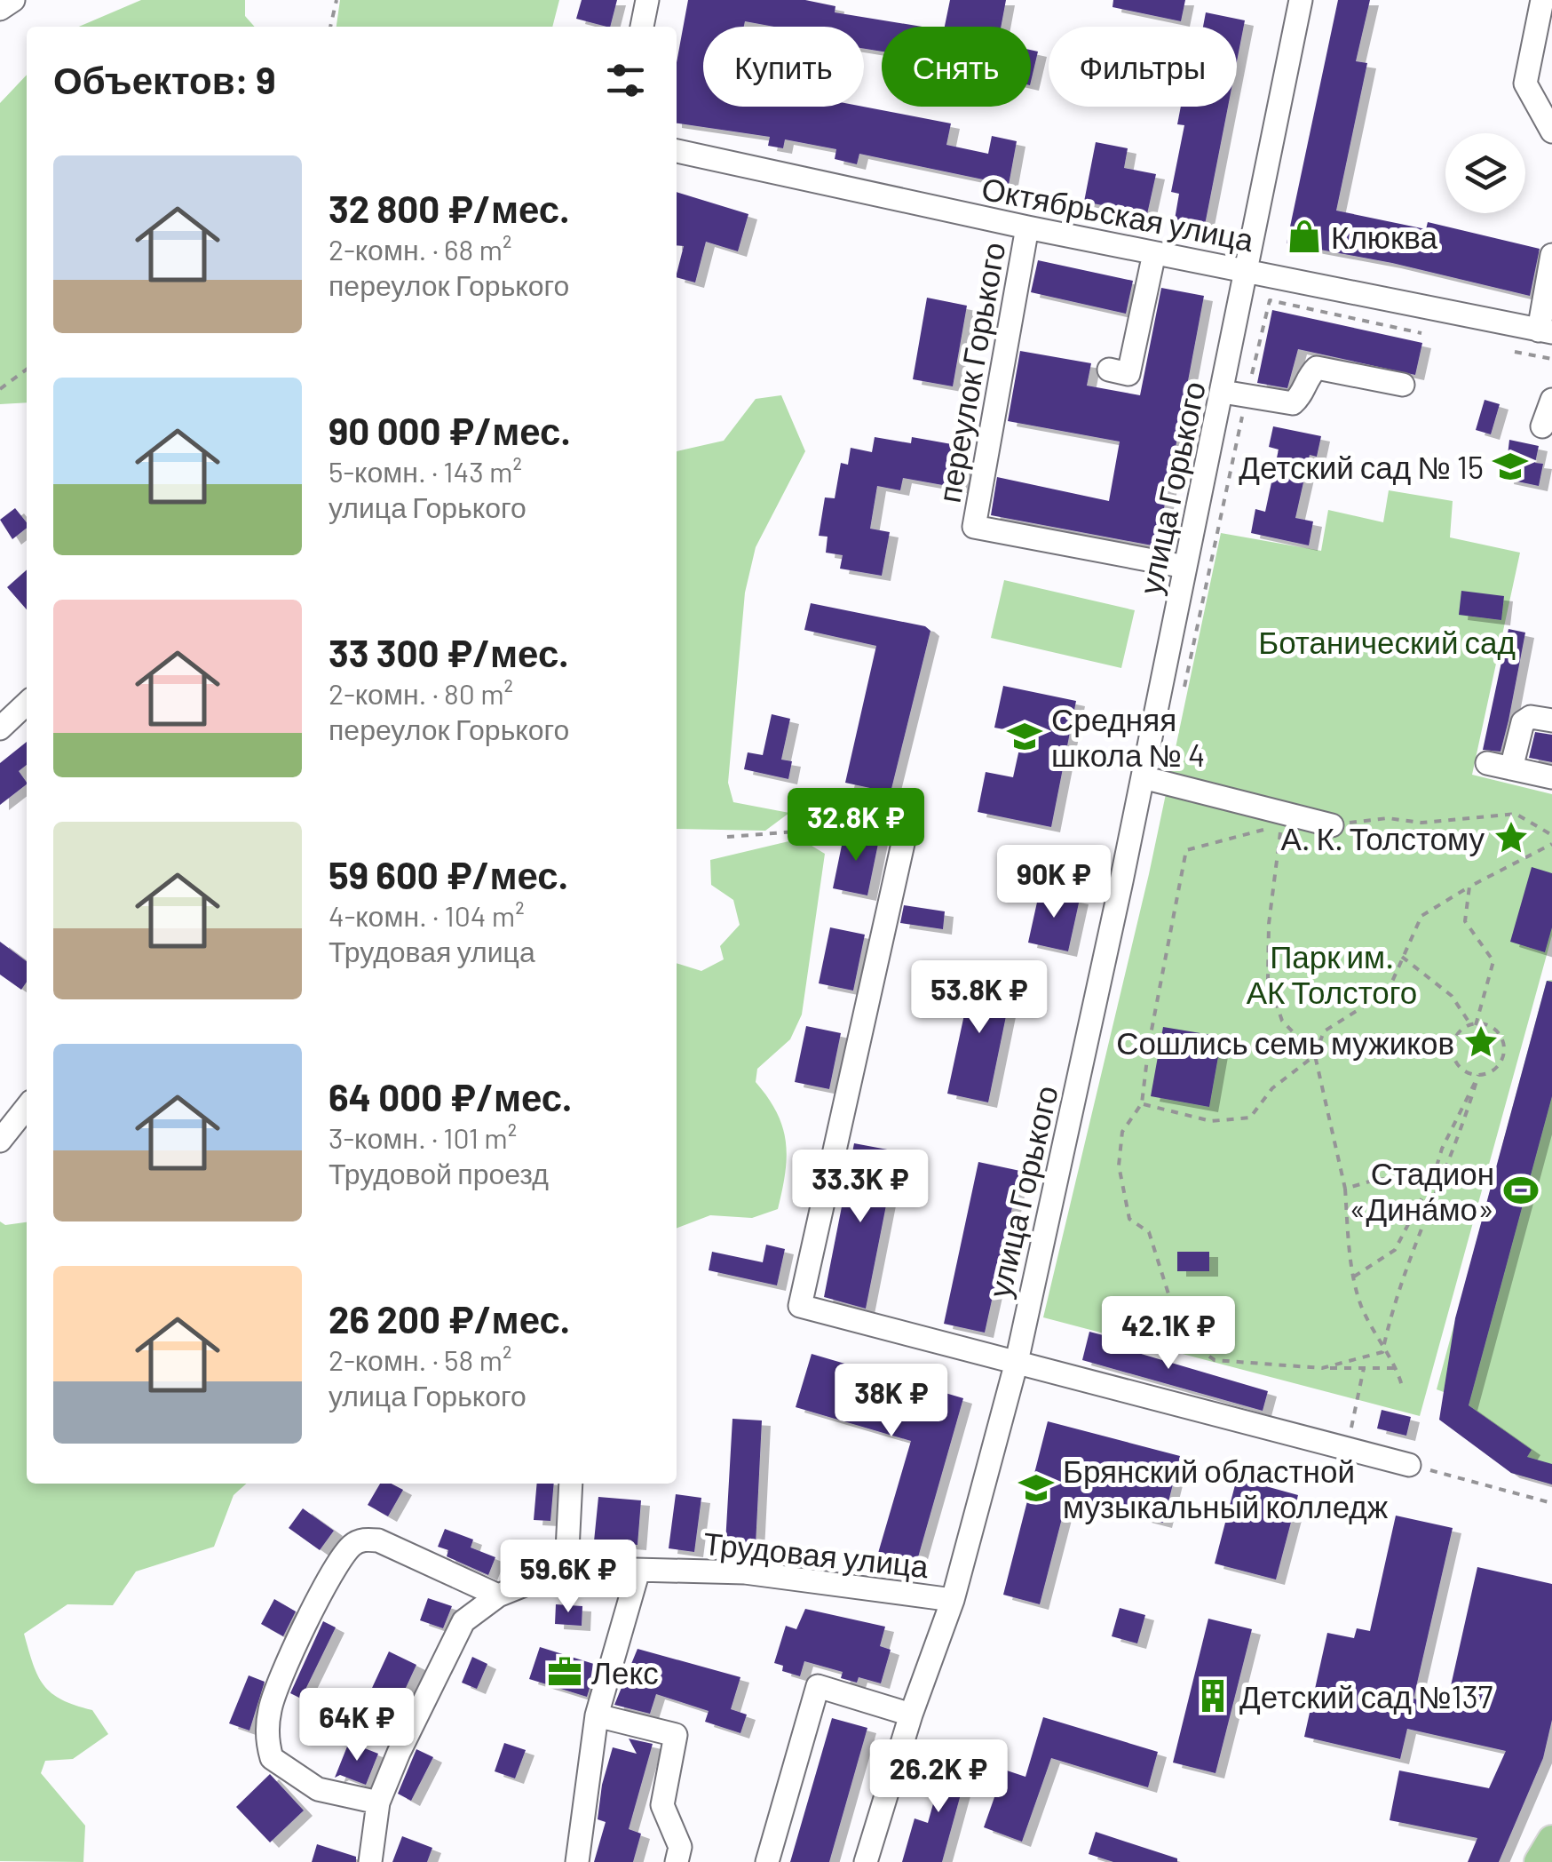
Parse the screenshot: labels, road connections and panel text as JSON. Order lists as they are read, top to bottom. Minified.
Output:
{"streets":{"street":["Октябрьская улица","переулок Горького","улица Горького","Трудовая улица"]},"crossings":[["Октябрьская улица","переулок Горького"],["Октябрьская улица","улица Горького"],["переулок Горького","улица Горького"],["улица Горького","Трудовая улица"]],"parks":["Ботанический сад","Парк им. АК Толстого"],"places":{"shop":["Клюква"],"school or university":["Детский сад № 15","Средняя школа № 4","Брянский областной музыкальный колледж"],"place":["А. К. Толстому","Сошлись семь мужиков"],"sports":["Стадион «Дина́мо»"],"office":["Лекс"],"building":["Детский сад №137"]},"page":{"chip":["Купить","Снять","Фильтры"],"heading":"Объектов: 9","list":[{"name":"32 800 ₽/мес.","note":"2-комн. · 68 m² · переулок Горького"},{"name":"90 000 ₽/мес.","note":"5-комн. · 143 m² · улица Горького"},{"name":"33 300 ₽/мес.","note":"2-комн. · 80 m² · переулок Горького"},{"name":"59 600 ₽/мес.","note":"4-комн. · 104 m² · Трудовая улица"},{"name":"64 000 ₽/мес.","note":"3-комн. · 101 m² · Трудовой проезд"},{"name":"26 200 ₽/мес.","note":"2-комн. · 58 m² · улица Горького"}],"price":["32.8K ₽","90K ₽","53.8K ₽","33.3K ₽","42.1K ₽","38K ₽","59.6K ₽","64K ₽","26.2K ₽"]}}
